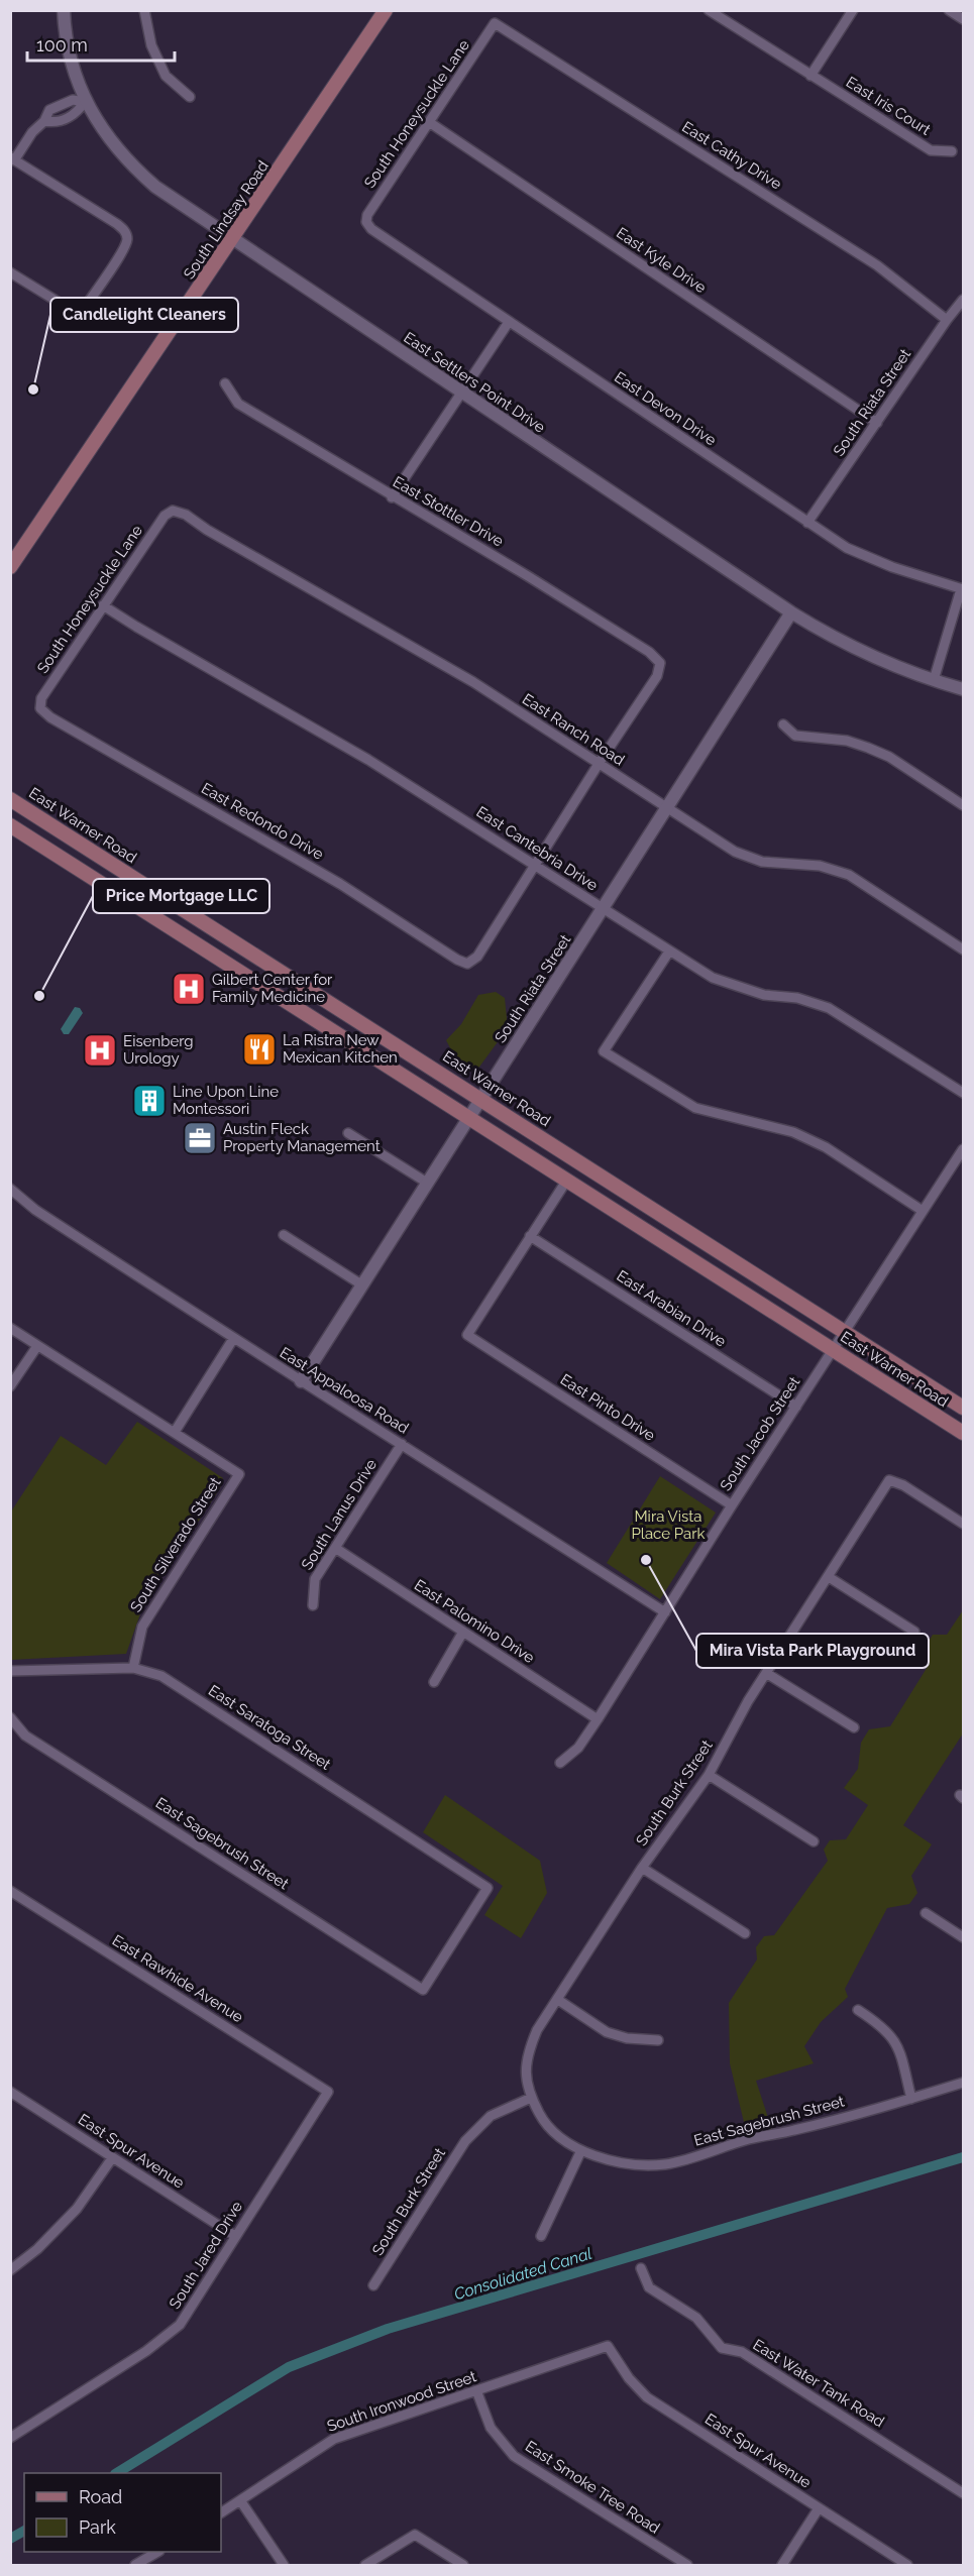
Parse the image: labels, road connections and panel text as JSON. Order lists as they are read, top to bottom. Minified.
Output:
{"streets":{"main road":["South Lindsay Road","East Warner Road"],"street":["East Iris Court","South Honeysuckle Lane","East Cathy Drive","East Kyle Drive","East Settlers Point Drive","South Riata Street","East Devon Drive","East Stottler Drive","East Ranch Road","East Redondo Drive","East Cantebria Drive","East Arabian Drive","East Appaloosa Road","East Pinto Drive","South Jacob Street","South Lanus Drive","South Silverado Street","East Palomino Drive","East Saratoga Street","South Burk Street","East Sagebrush Street","East Rawhide Avenue","East Spur Avenue","South Jared Drive","East Water Tank Road","South Ironwood Street","East Smoke Tree Road"]},"crossings":[["South Honeysuckle Lane","East Cathy Drive"],["South Honeysuckle Lane","East Kyle Drive"],["South Honeysuckle Lane","East Devon Drive"],["South Honeysuckle Lane","East Ranch Road"],["South Honeysuckle Lane","East Redondo Drive"],["South Honeysuckle Lane","East Cantebria Drive"],["East Cathy Drive","South Riata Street"],["South Lindsay Road","East Settlers Point Drive"],["East Kyle Drive","South Riata Street"],["East Settlers Point Drive","South Riata Street"],["South Riata Street","East Devon Drive"],["South Riata Street","East Ranch Road"],["South Riata Street","East Warner Road"],["South Riata Street","East Cantebria Drive"],["South Riata Street","East Appaloosa Road"],["East Stottler Drive","East Ranch Road"],["East Redondo Drive","East Cantebria Drive"],["East Warner Road","South Jacob Street"],["East Arabian Drive","East Pinto Drive"],["East Arabian Drive","South Jacob Street"],["East Appaloosa Road","South Jacob Street"],["East Appaloosa Road","South Lanus Drive"],["East Pinto Drive","South Jacob Street"],["South Jacob Street","East Palomino Drive"],["South Lanus Drive","East Palomino Drive"],["South Silverado Street","East Saratoga Street"],["East Saratoga Street","East Sagebrush Street"],["South Burk Street","East Sagebrush Street"],["East Rawhide Avenue","South Jared Drive"],["East Spur Avenue","South Jared Drive"],["East Spur Avenue","South Ironwood Street"],["South Ironwood Street","East Smoke Tree Road"]],"water":["Consolidated Canal"],"parks":["Mira Vista Place Park"],"places":{"other":["Candlelight Cleaners","Price Mortgage LLC","Mira Vista Park Playground"],"hospital":["Gilbert Center for Family Medicine","Eisenberg Urology"],"restaurant":["La Ristra New Mexican Kitchen"],"building":["Line Upon Line Montessori"],"office":["Austin Fleck Property Management"]},"legend":["Road","Park"],"scale_bar":"100 m"}
